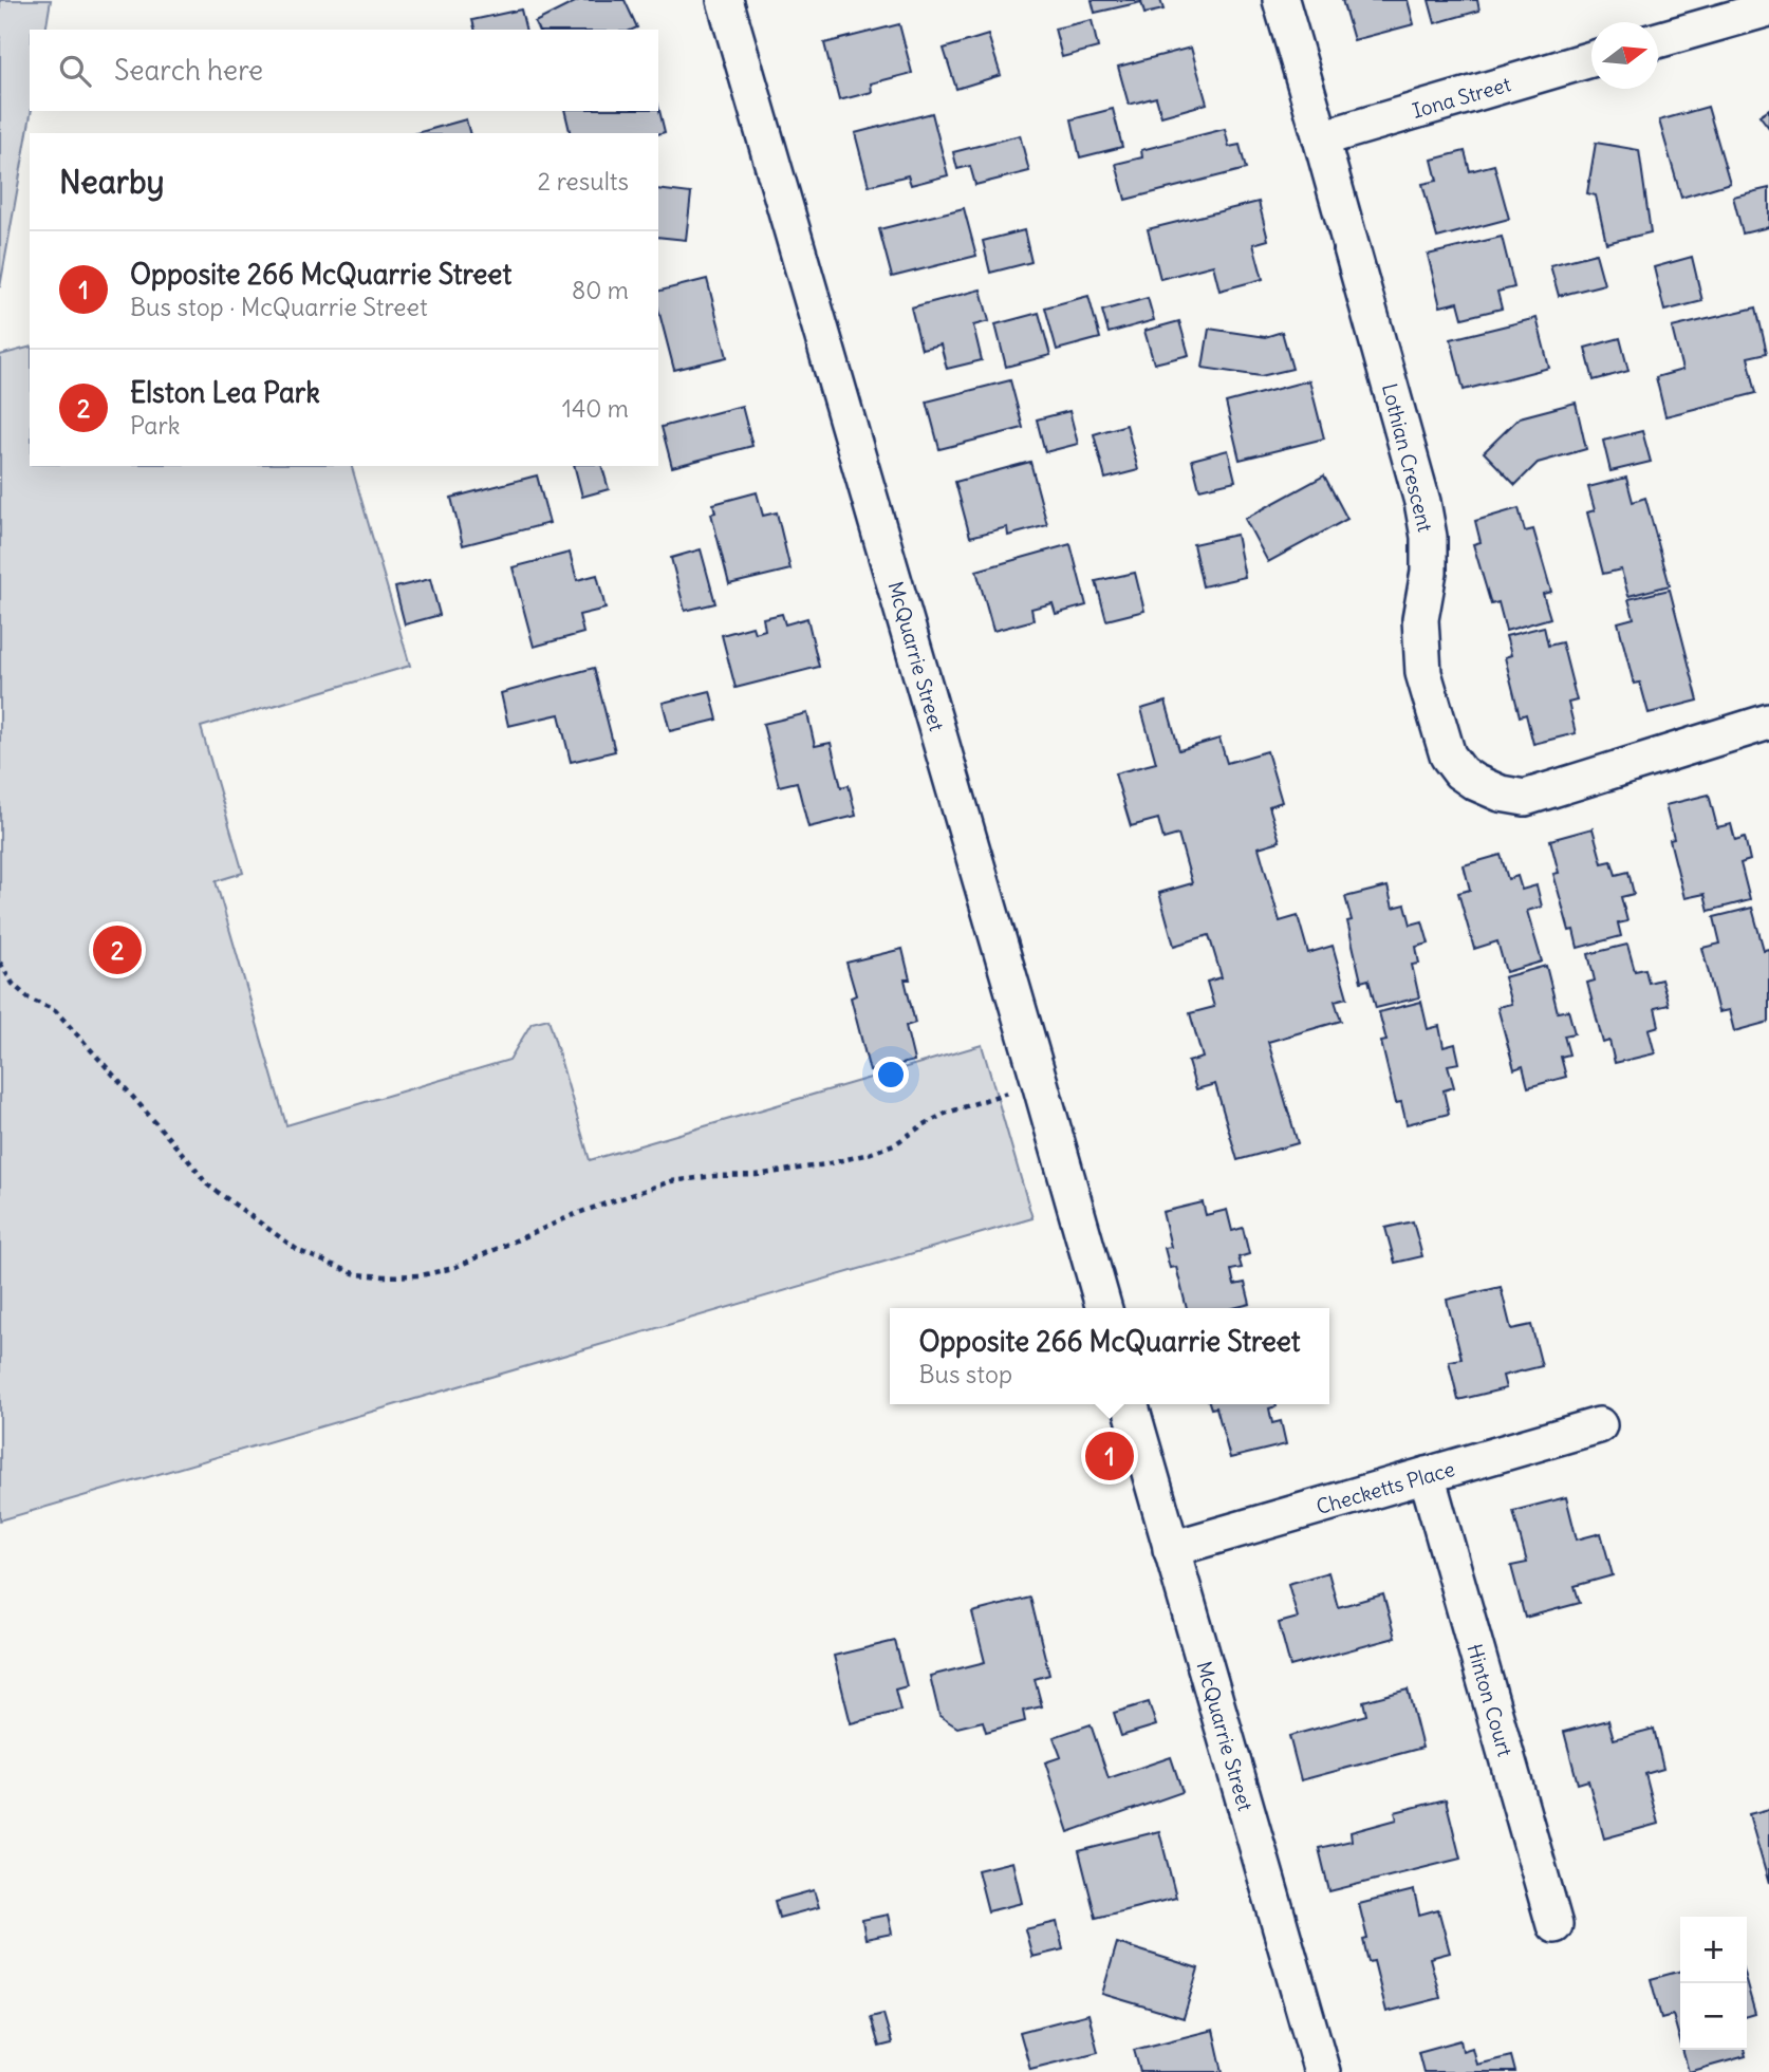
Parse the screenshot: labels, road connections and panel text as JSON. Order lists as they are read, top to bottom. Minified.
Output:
{"streets":{"street":["Iona Street","Lothian Crescent","McQuarrie Street","Checketts Place","Hinton Court"]},"crossings":[["Iona Street","Lothian Crescent"],["McQuarrie Street","Checketts Place"],["Checketts Place","Hinton Court"]],"north":"right","page":{"search":"Search here","heading":["Nearby","2 results"],"list":[{"mark":"1","name":"Opposite 266 McQuarrie Street","note":"Bus stop · McQuarrie Street","value":"80 m"},{"mark":"2","name":"Elston Lea Park","note":"Park","value":"140 m"}],"pins":["2","1"],"popup":["Opposite 266 McQuarrie Street","Bus stop"],"map_buttons":["+","−"]}}
